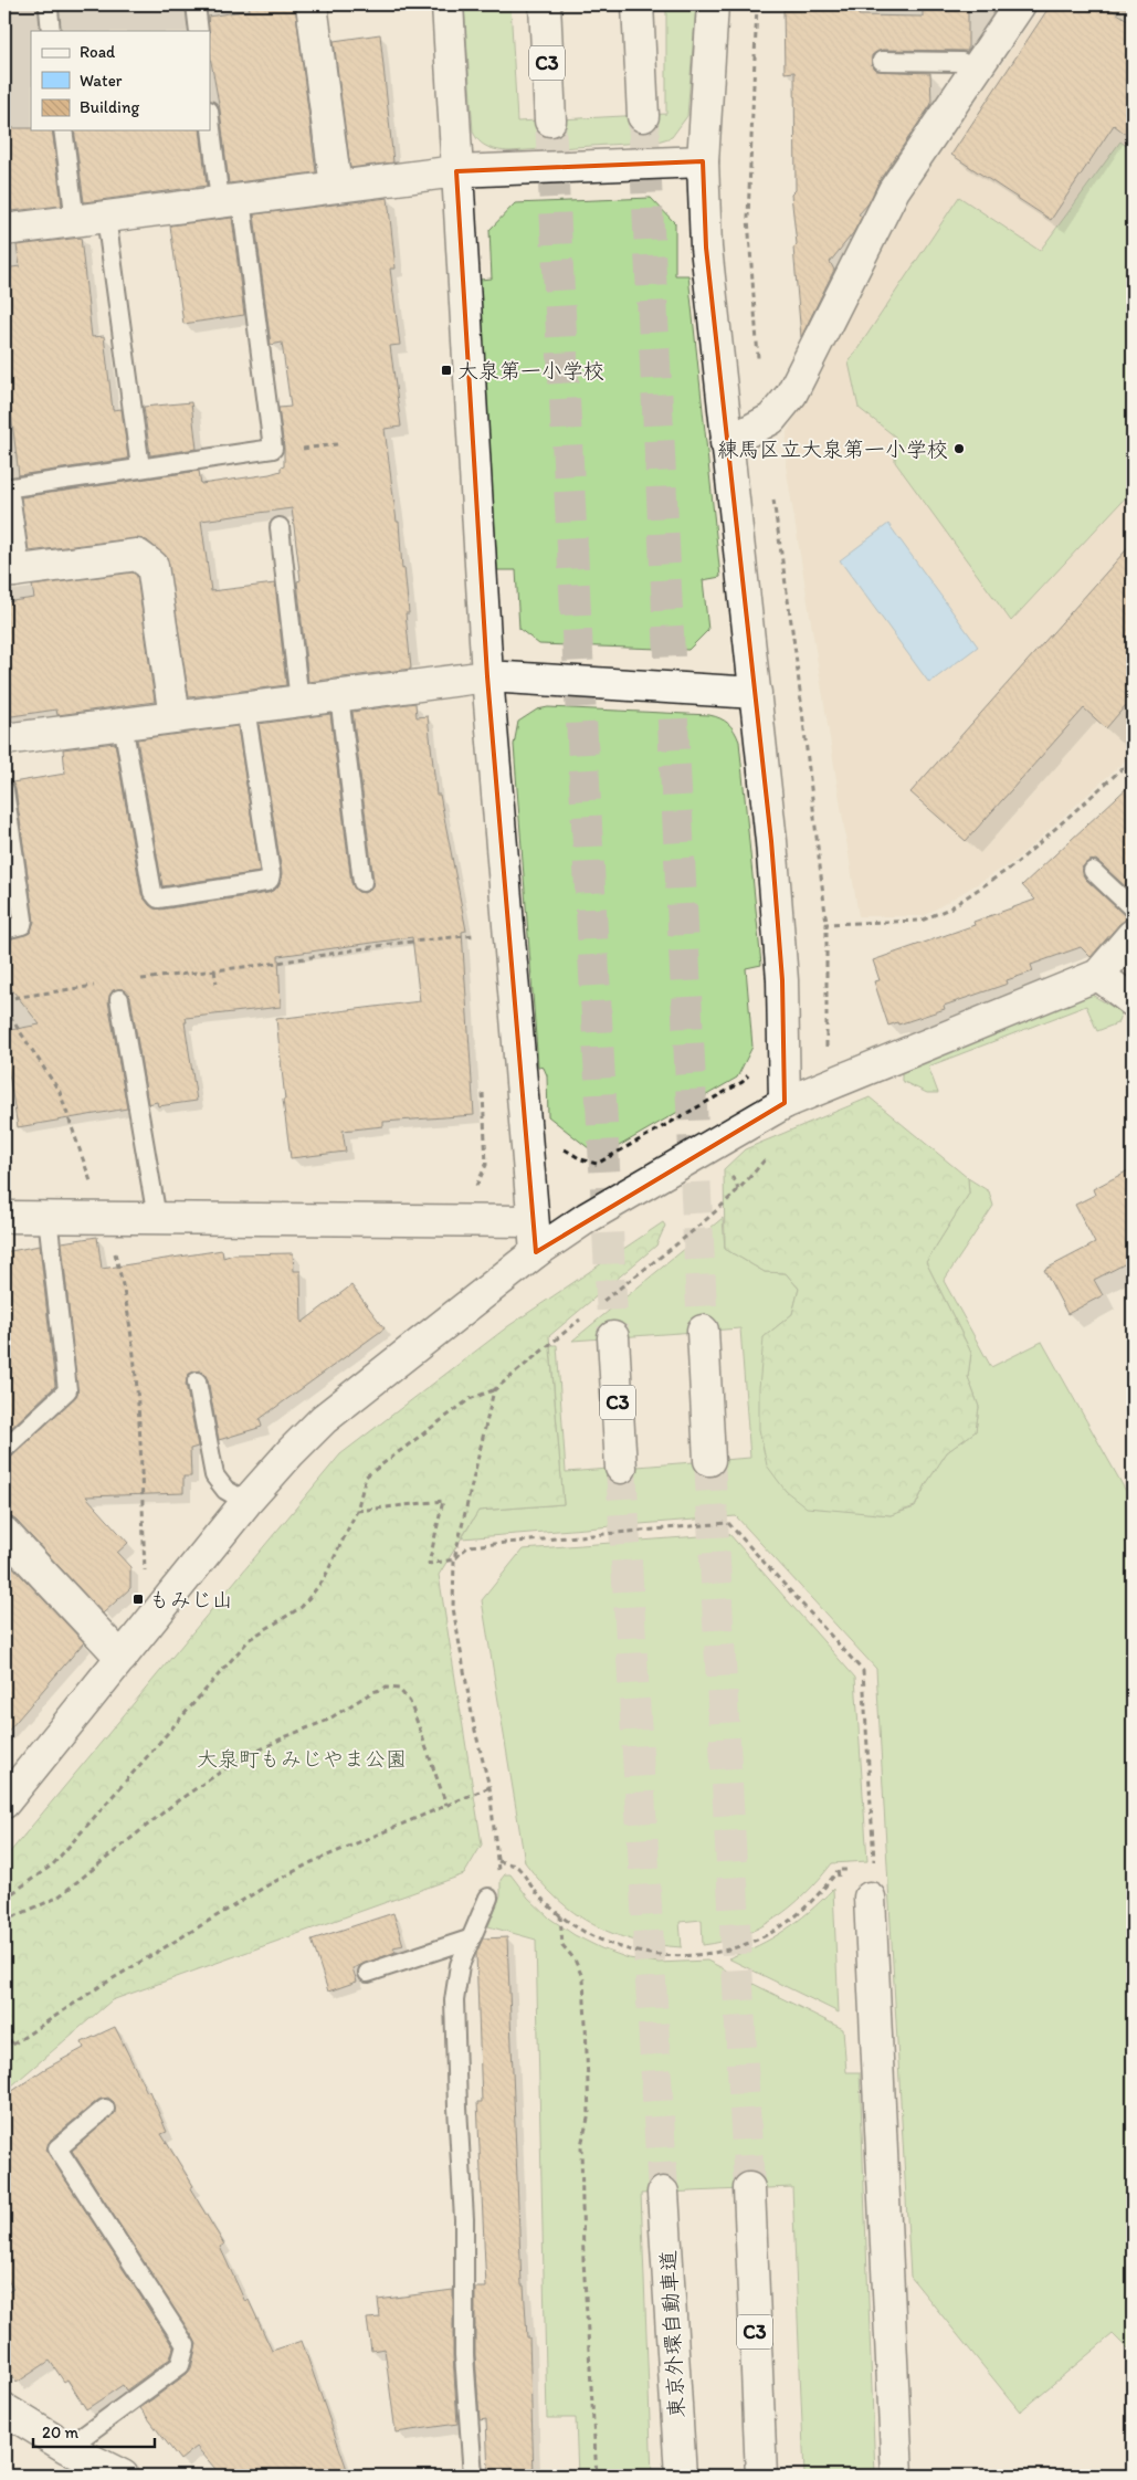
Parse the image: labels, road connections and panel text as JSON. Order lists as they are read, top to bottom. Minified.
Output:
{"streets":{"main road":["C3","東京外環自動車道"]},"parks":["大泉町もみじやま公園"],"places":{"transit":["大泉第一小学校","もみじ山"],"other":["練馬区立大泉第一小学校"]},"legend":["Road","Water","Building"],"scale_bar":"20 m"}
